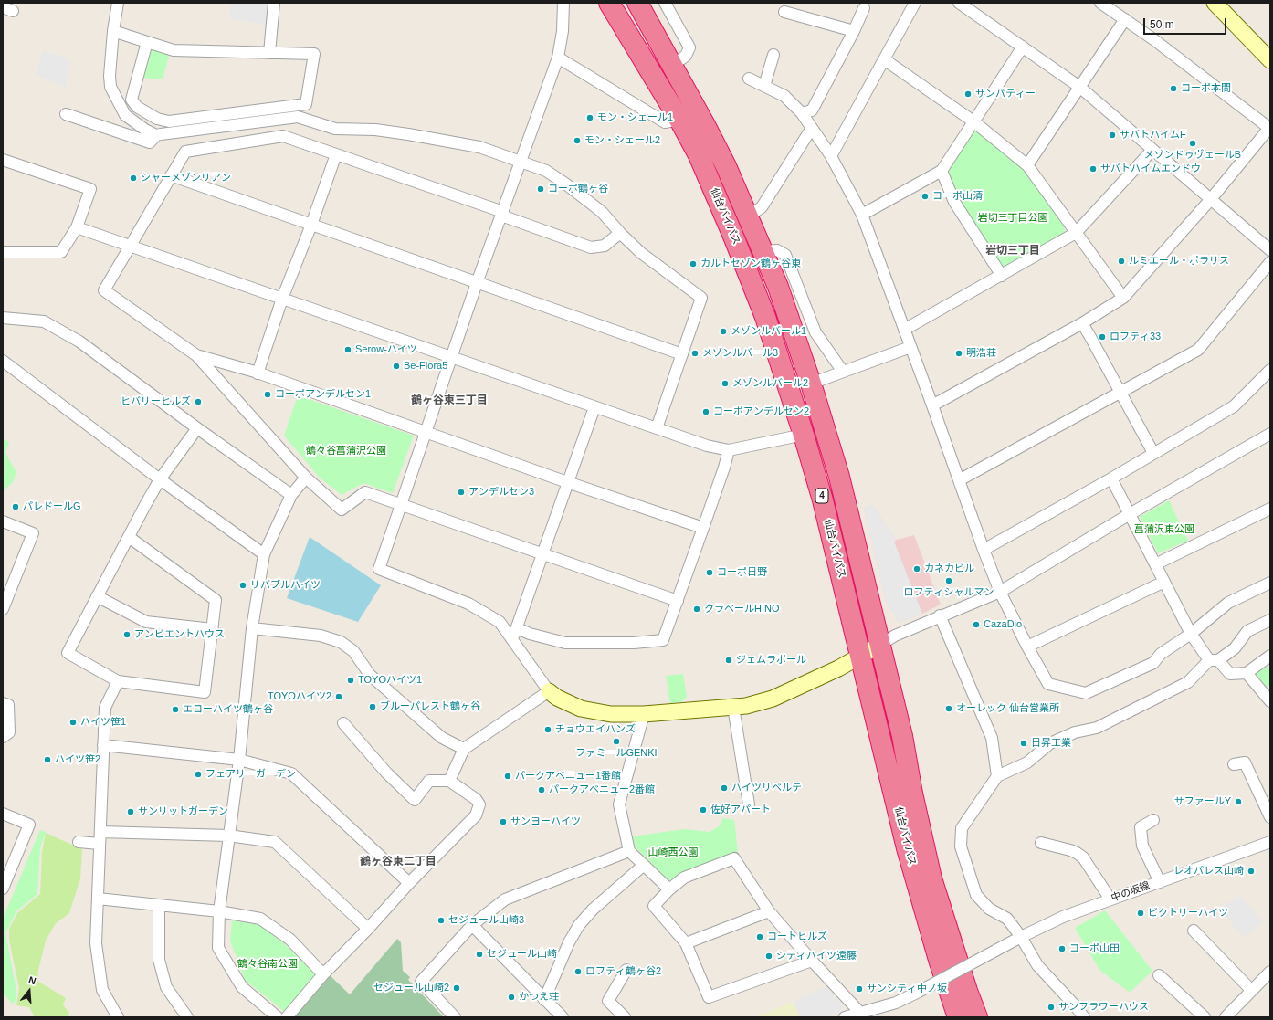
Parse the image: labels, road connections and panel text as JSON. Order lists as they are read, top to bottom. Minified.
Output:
{"streets":{"highway":["仙台バイパス","4"],"street":["中の坂線"]},"districts":["岩切三丁目","鶴ヶ谷東三丁目","鶴ヶ谷東二丁目"],"parks":["岩切三丁目公園","鶴々谷菖蒲沢公園","菖蒲沢東公園","山崎西公園","鶴々谷南公園"],"places":["コーポ本間","サンパティー","モン・シェール1","サバトハイムF","モン・シェール2","メゾンドゥヴェールB","サバトハイムエンドウ","シャーメゾンリアン","コーポ鶴ヶ谷","コーポ山清","ルミエール・ポラリス","カルトセゾン鶴ヶ谷東","メゾンルバール1","ロフティ33","Serow-ハイツ","メゾンルバール3","明浩荘","Be-Flora5","メゾンルバール2","コーポアンデルセン1","ヒバリーヒルズ","コーポアンデルセン2","アンデルセン3","パレドールG","カネカビル","コーポ日野","ロフティシャルマン","リバブルハイツ","クラベールHINO","CazaDio","アンビエントハウス","ジェムラポール","TOYOハイツ1","TOYOハイツ2","ブルーパレスト鶴ヶ谷","オーレック 仙台営業所","エコーハイツ鶴ヶ谷","ハイツ笹1","チョウエイハンズ","ファミールGENKI","日昇工業","ハイツ笹2","フェアリーガーデン","パークアベニュー1番館","ハイツリベルテ","パークアベニュー2番館","サファールY","佐好アパート","サンリットガーデン","サンヨーハイツ","レオパレス山崎","ビクトリーハイツ","セジュール山崎3","コートヒルズ","コーポ山田","セジュール山崎","シティハイツ遠藤","ロフティ鶴ヶ谷2","セジュール山崎2","サンシティ中ノ坂","かつえ荘","サンフラワーハウス"],"scale_bar":"50 m","north":"top"}
